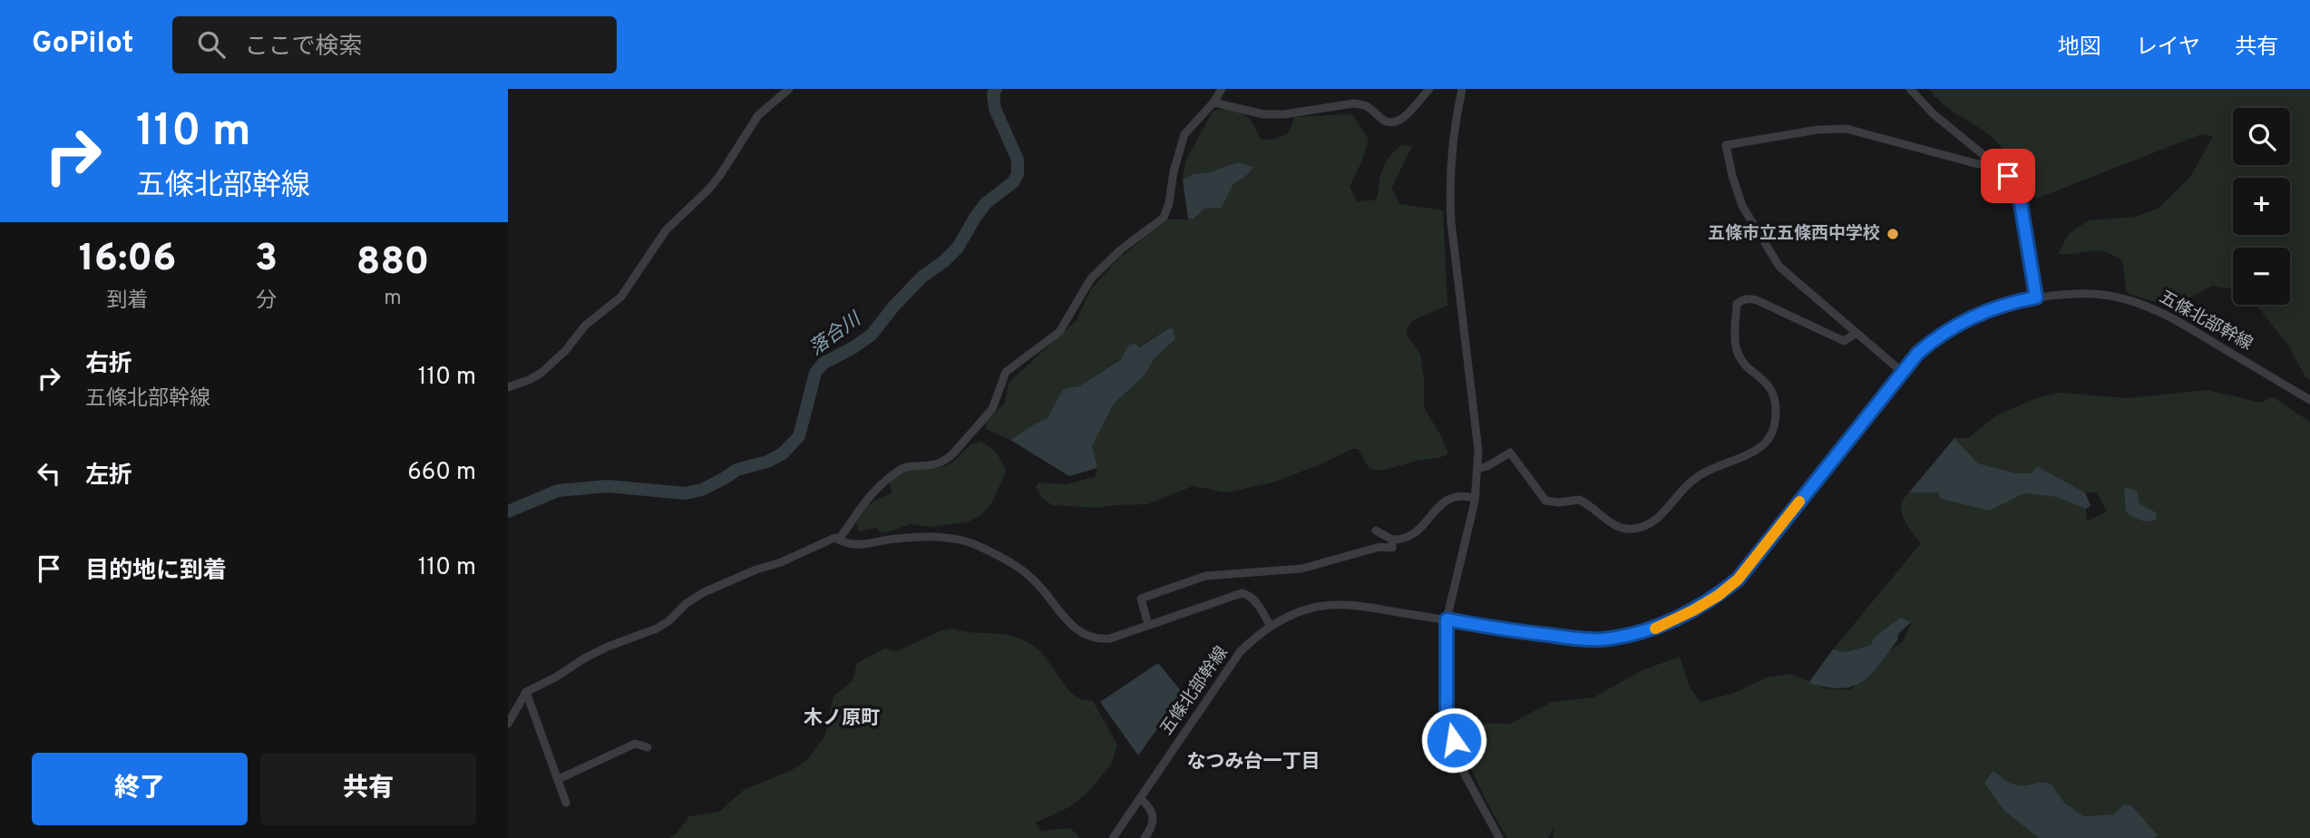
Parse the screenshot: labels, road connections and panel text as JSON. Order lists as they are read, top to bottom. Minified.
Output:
{"streets":{"street":["五條北部幹線"]},"districts":["木ノ原町","なつみ台一丁目"],"water":["落合川"],"places":["五條市立五條西中学校"],"page":{"header":"GoPilot","search":"ここで検索","nav":["地図","レイヤ","共有"],"turn":["110 m","五條北部幹線"],"map_buttons":["+","−"],"eta":["16:06","到着","3","分","880","m"],"list":[{"name":"右折","note":"五條北部幹線","value":"110 m"},{"name":"左折","value":"660 m"},{"name":"目的地に到着","value":"110 m"}],"buttons":["終了","共有"]}}
